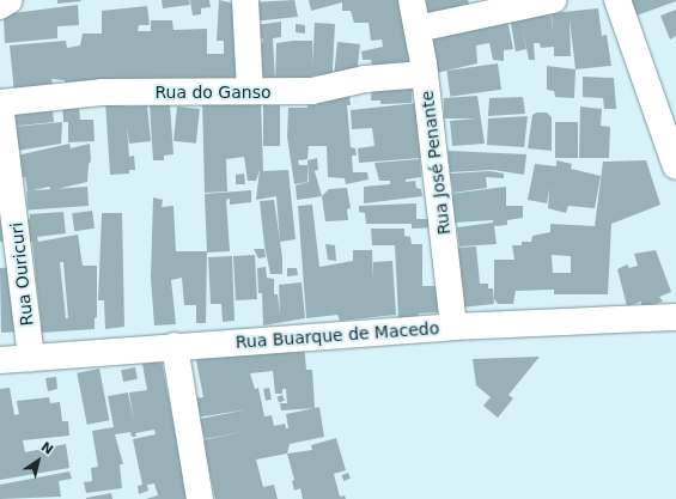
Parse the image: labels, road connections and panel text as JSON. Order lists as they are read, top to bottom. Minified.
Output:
{"streets":{"street":["Rua do Ganso","Rua José Penante","Rua Ouricuri","Rua Buarque de Macedo"]},"crossings":[["Rua do Ganso","Rua José Penante"],["Rua do Ganso","Rua Ouricuri"],["Rua José Penante","Rua Buarque de Macedo"],["Rua Ouricuri","Rua Buarque de Macedo"]],"north":"top right"}
